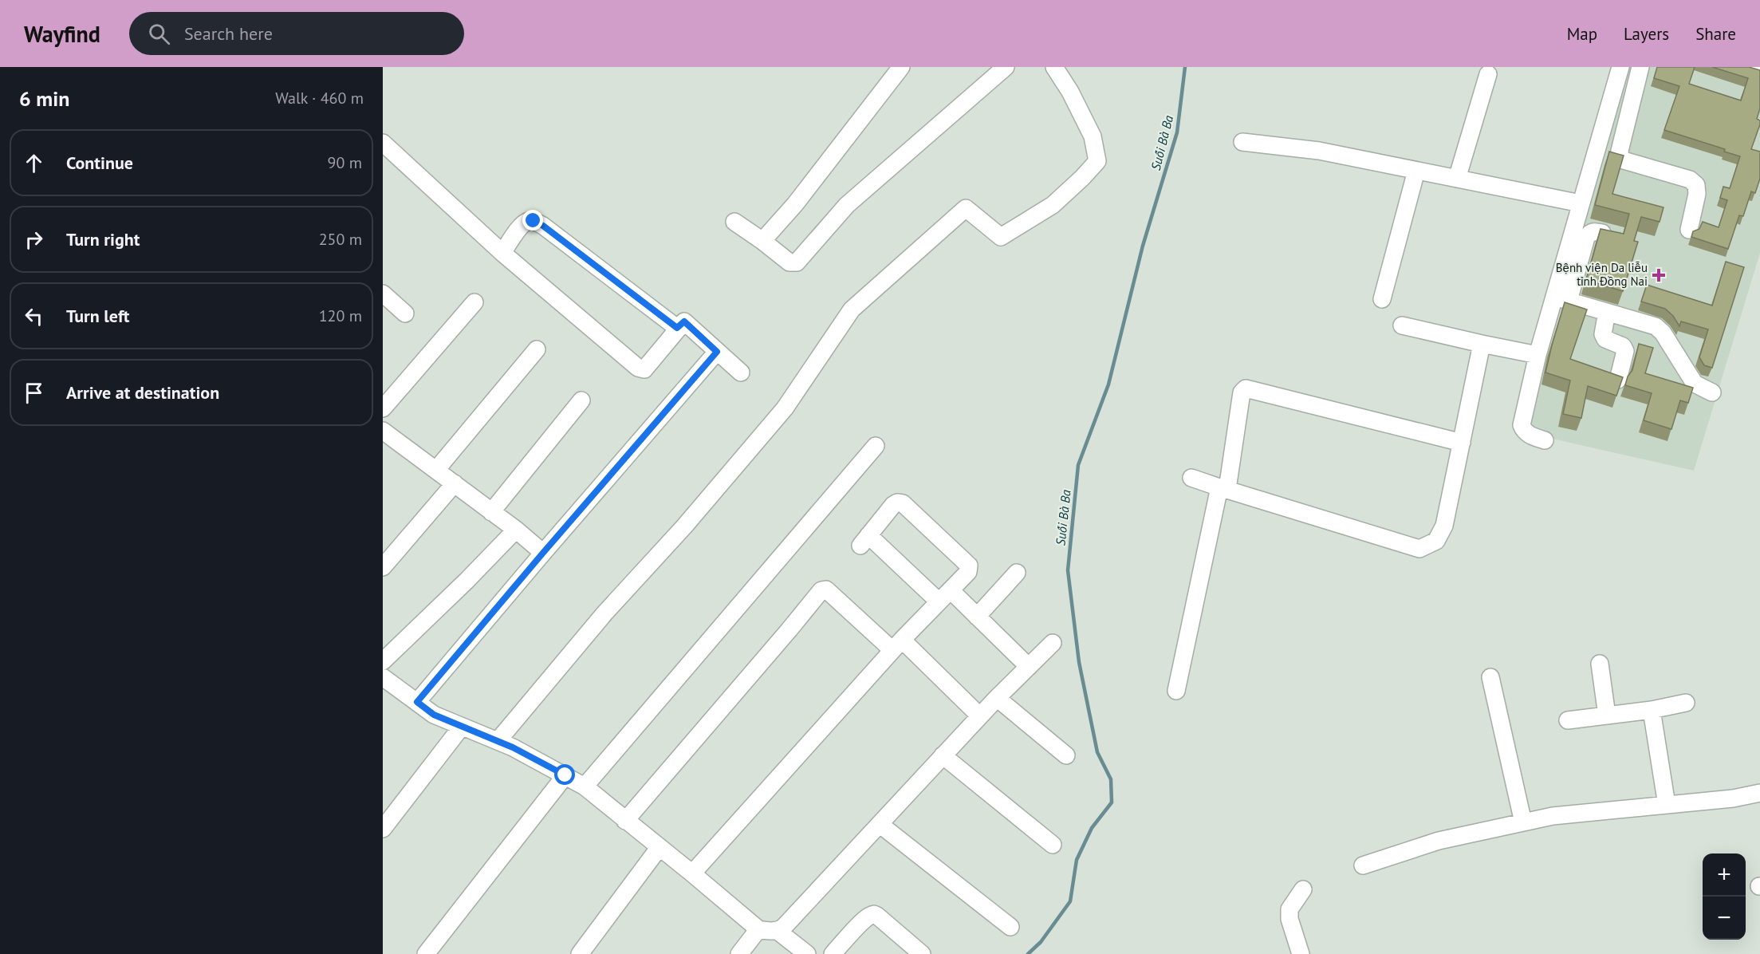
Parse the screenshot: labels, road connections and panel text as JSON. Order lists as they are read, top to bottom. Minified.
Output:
{"water":["Suối Bà Ba"],"places":{"health":["Bệnh viện Da liễu tỉnh Đồng Nai"]},"page":{"header":"Wayfind","search":"Search here","nav":["Map","Layers","Share"],"heading":["6 min","Walk · 460 m"],"list":[["Continue","90 m"],["Turn right","250 m"],["Turn left","120 m"],"Arrive at destination"],"map_buttons":["+","−"]}}
